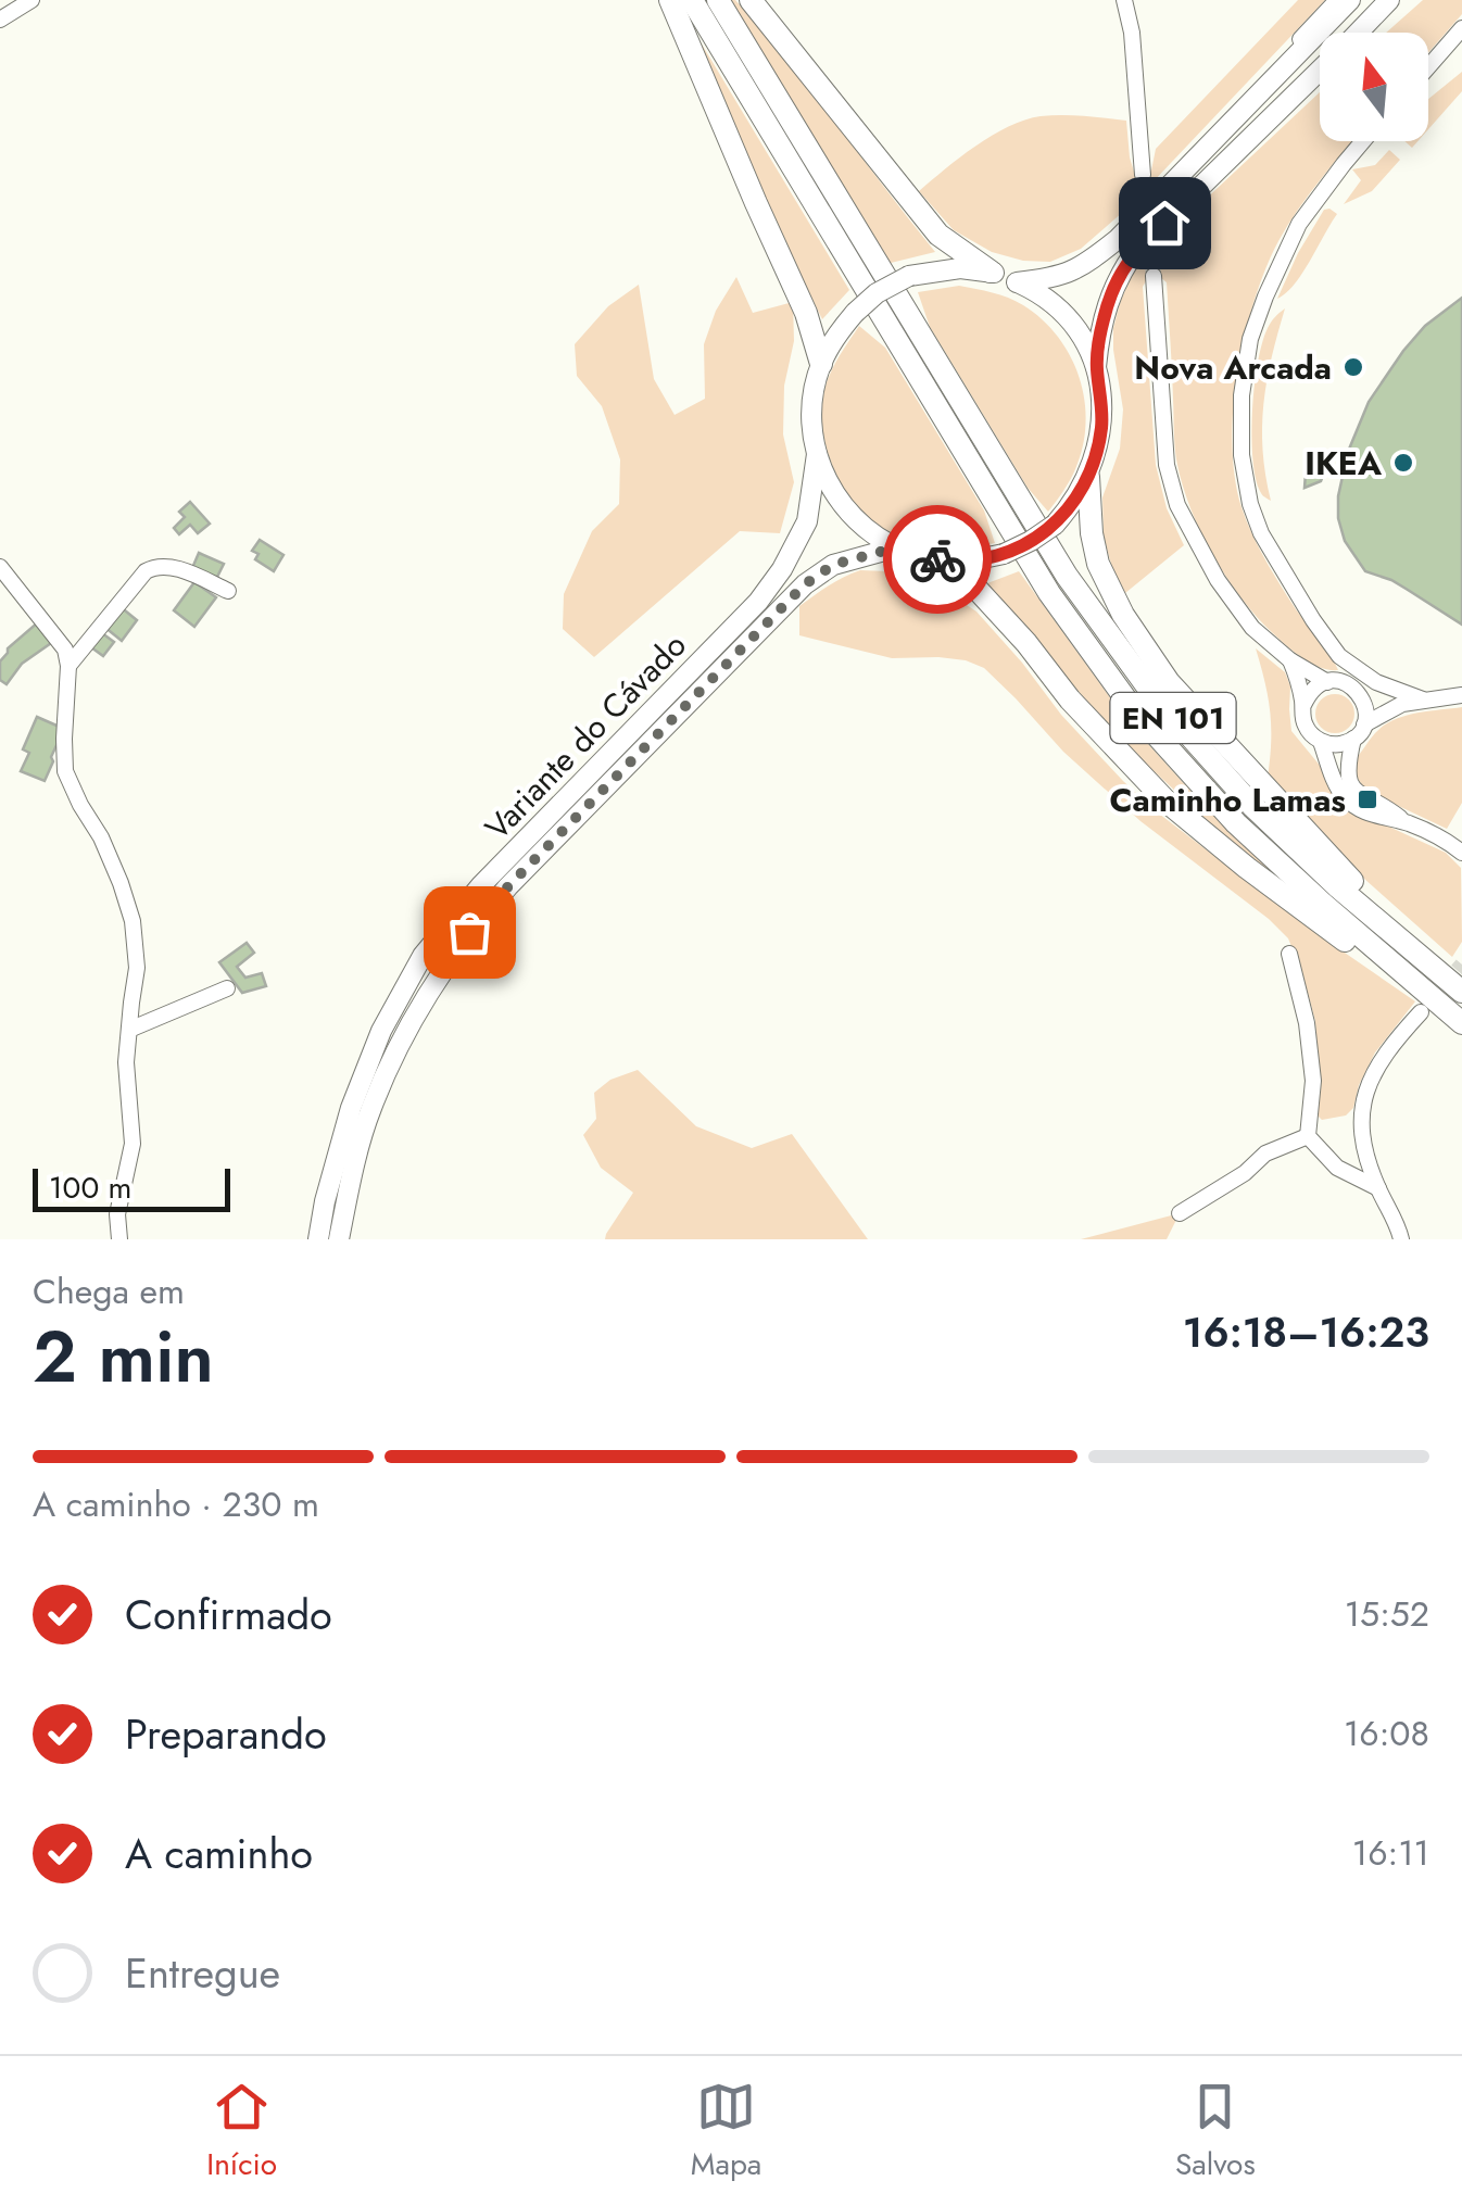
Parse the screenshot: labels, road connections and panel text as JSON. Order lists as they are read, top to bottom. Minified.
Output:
{"streets":{"highway":["EN 101"],"main road":["Variante do Cávado"]},"places":{"other":["Nova Arcada","IKEA"],"transit":["Caminho Lamas"]},"scale_bar":"100 m","north":"top","page":{"scale":"100 m","heading":["2 min","Chega em","16:18–16:23"],"bar":"A caminho · 230 m","list":[["Confirmado","15:52"],["Preparando","16:08"],["A caminho","16:11"],"Entregue"],"tabs":["Início","Mapa","Salvos"]}}
